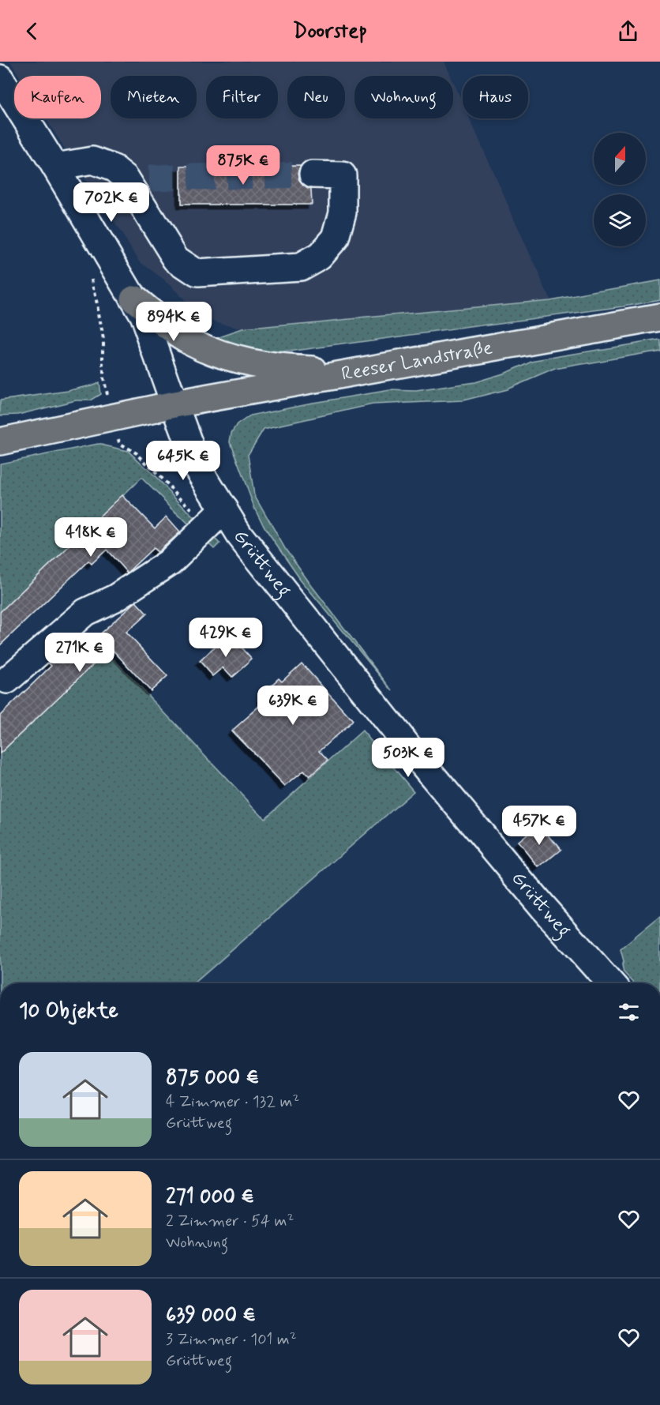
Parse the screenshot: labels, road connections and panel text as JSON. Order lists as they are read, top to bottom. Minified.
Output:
{"streets":{"main road":["Reeser Landstraße"],"street":["Grüttweg"]},"crossings":[["Reeser Landstraße","Grüttweg"]],"north":"top","page":{"header":"Doorstep","chip":["Kaufen","Mieten","Filter","Neu","Wohnung","Haus"],"price":["875K €","702K €","894K €","645K €","418K €","429K €","271K €","639K €","503K €","457K €"],"heading":"10 Objekte","list":[{"name":"875 000 €","note":"4 Zimmer · 132 m² · Grüttweg"},{"name":"271 000 €","note":"2 Zimmer · 54 m² · Wohnung"},{"name":"639 000 €","note":"3 Zimmer · 101 m² · Grüttweg"}]}}
